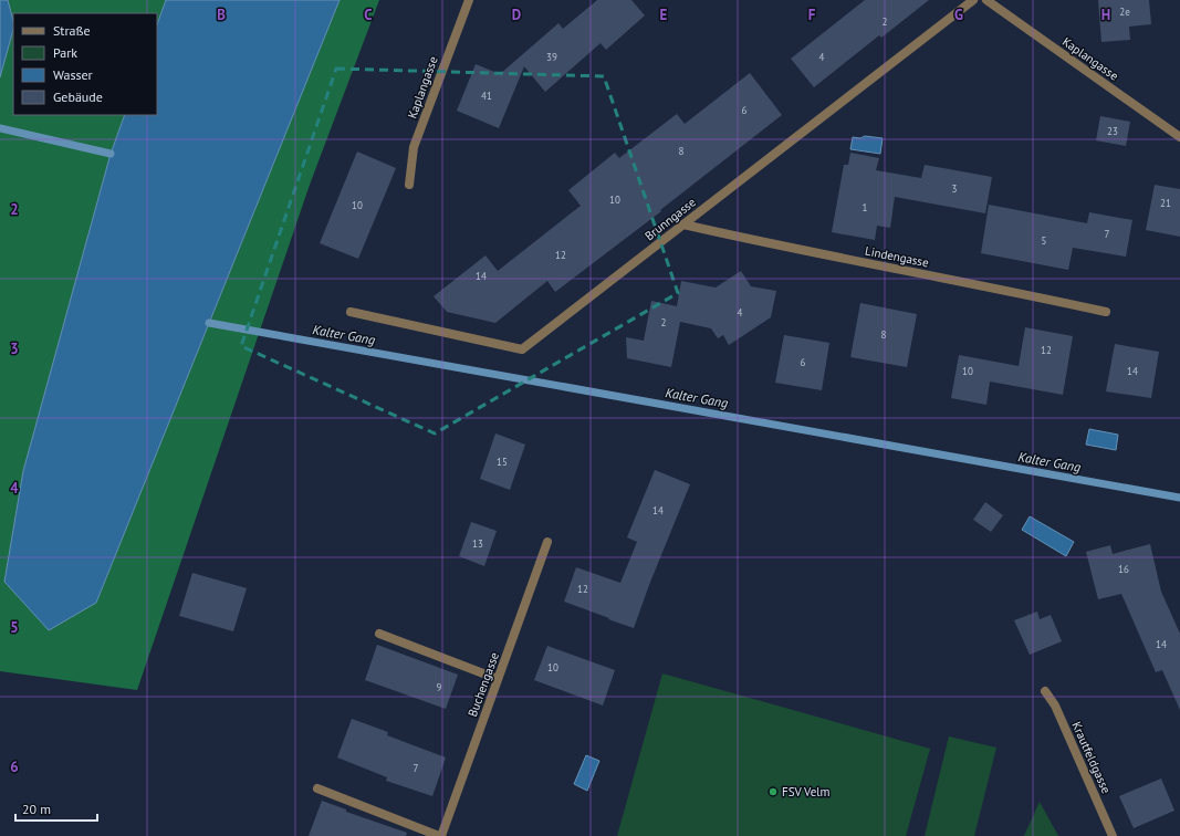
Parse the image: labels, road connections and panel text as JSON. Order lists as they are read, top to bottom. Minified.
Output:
{"streets":{"street":["Kaplangasse","Brunngasse","Lindengasse","Buchengasse","Krautfeldgasse"]},"crossings":[["Brunngasse","Lindengasse"]],"water":["Kalter Gang"],"places":["FSV Velm"],"house_numbers":["2e","2","39","4","41","6","23","8","3","10","21","10","1","7","5","12","14","4","2","8","12","6","10","14","15","14","13","16","12","14","10","9","7"],"legend":["Straße","Park","Wasser","Gebäude"],"scale_bar":"20 m","grid":{"columns":["B","C","D","E","F","G","H"],"rows":["2","3","4","5","6"]}}
